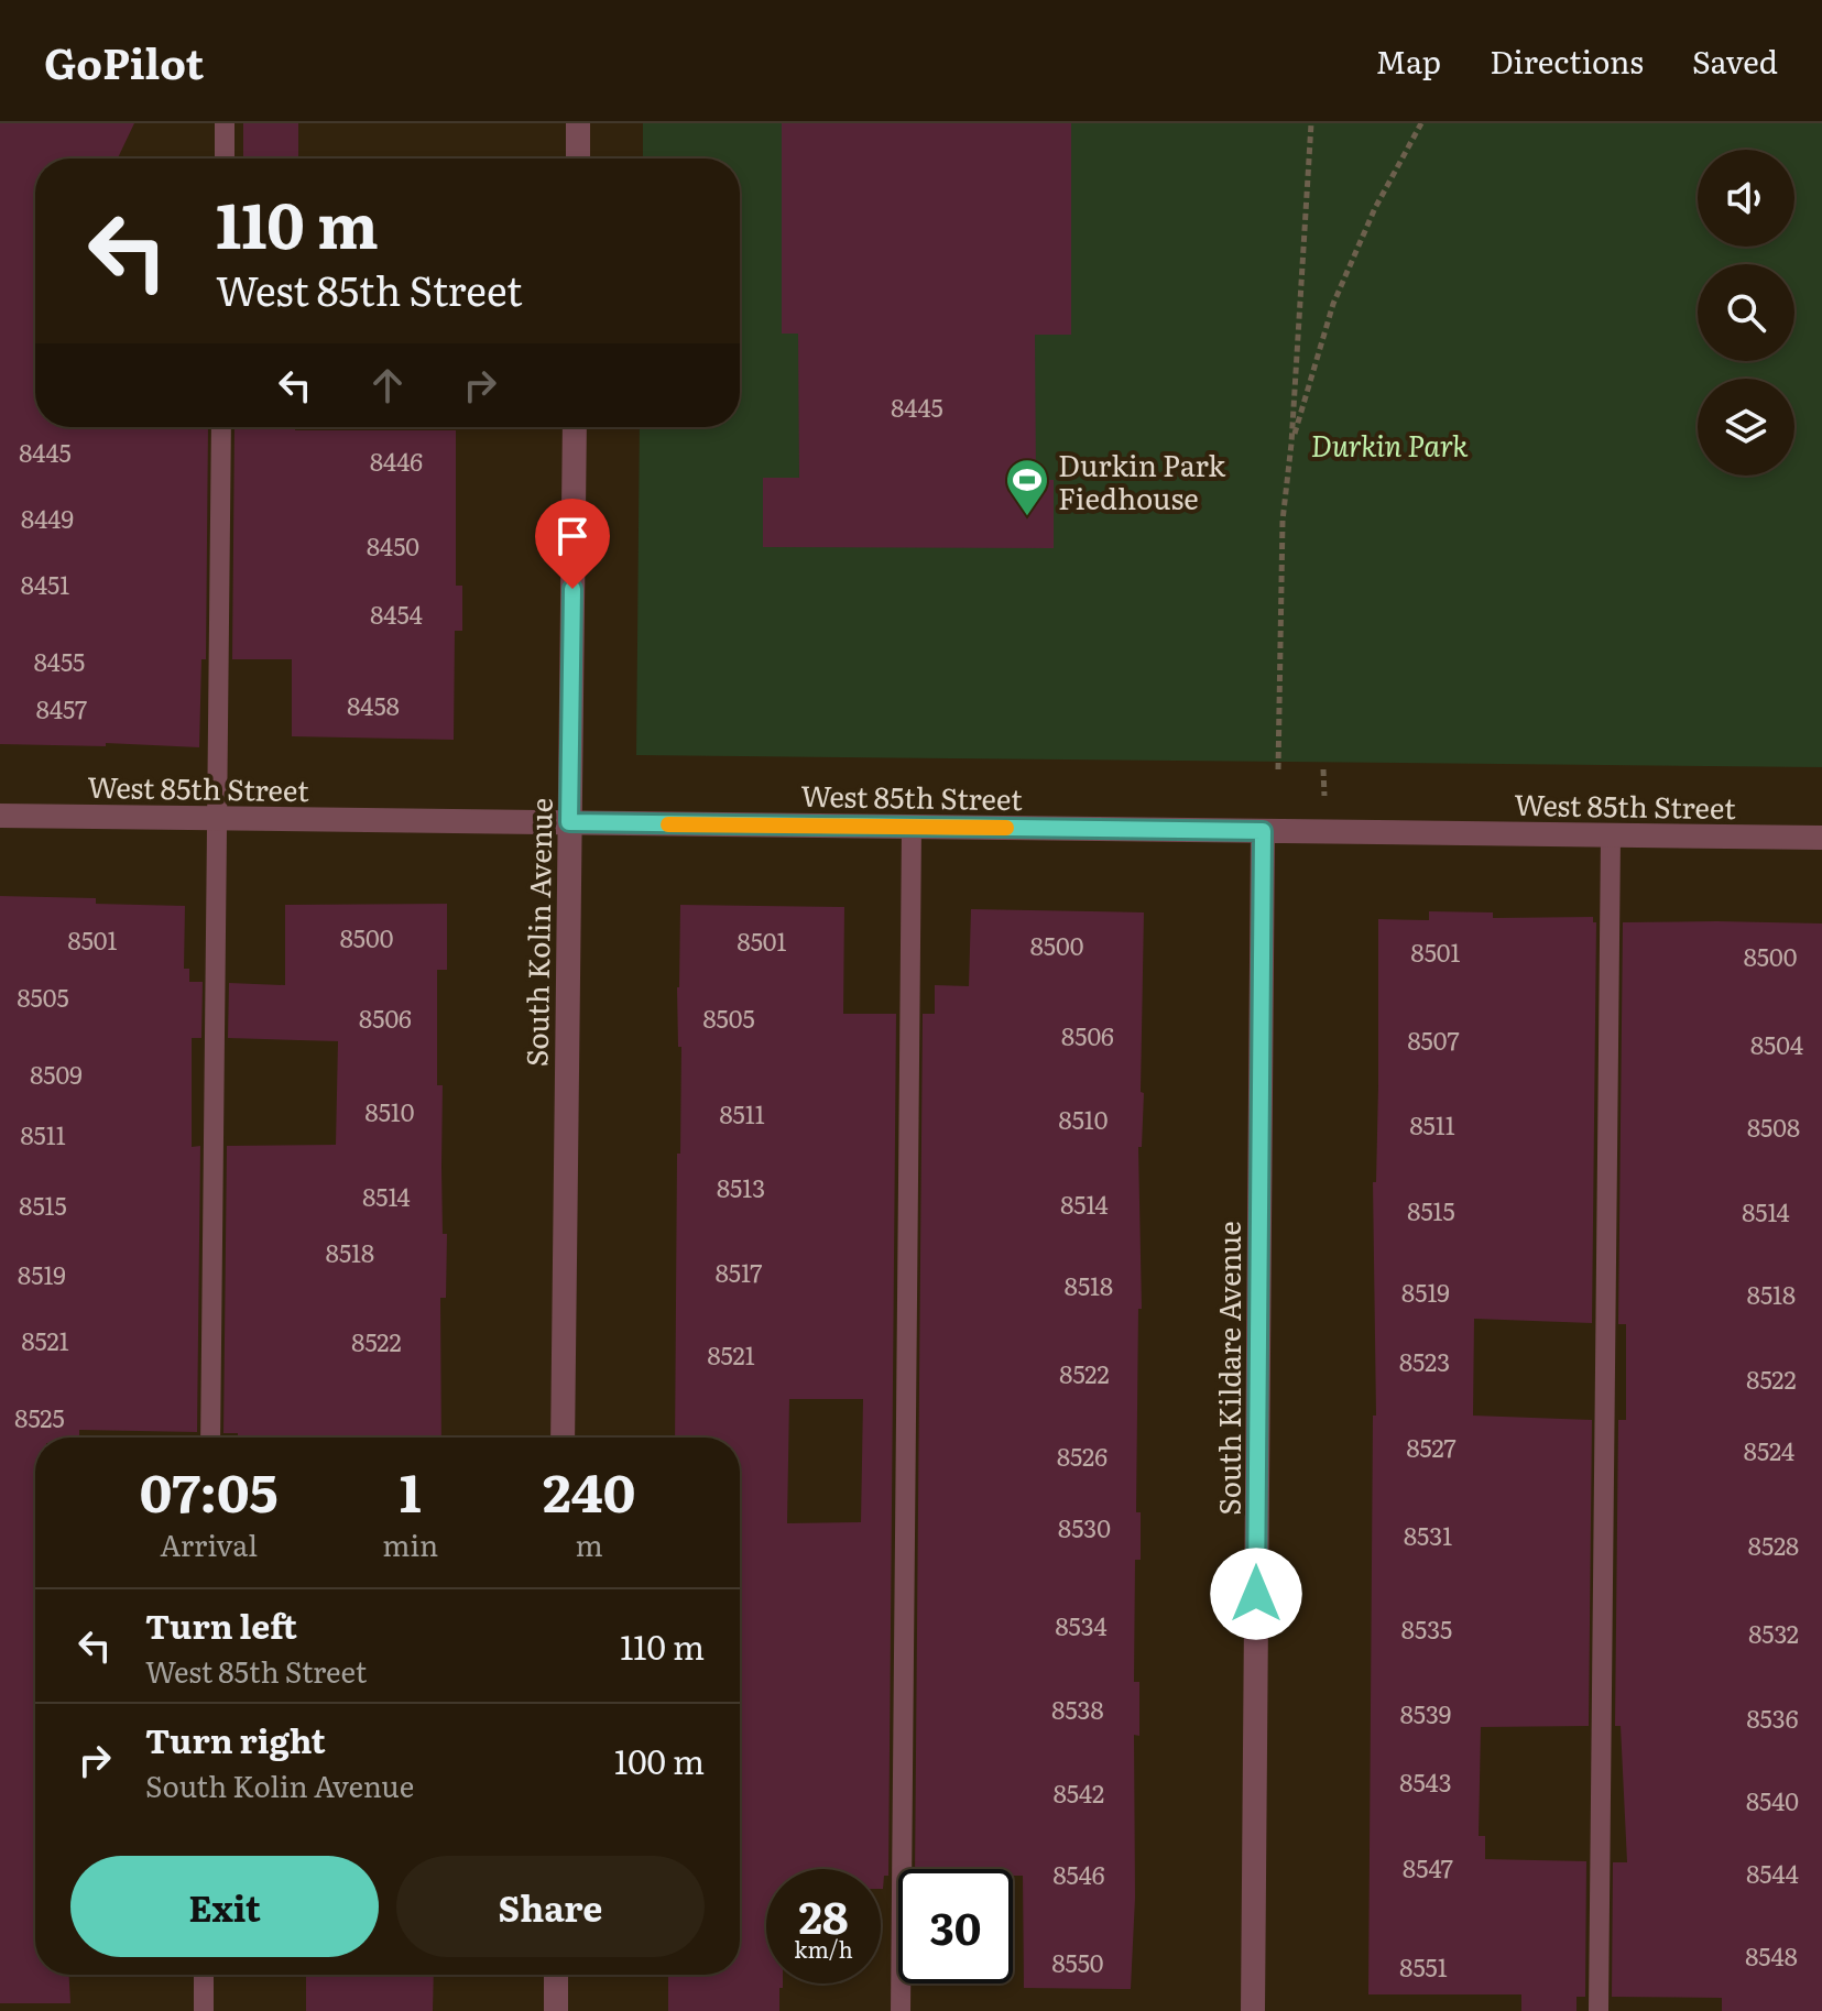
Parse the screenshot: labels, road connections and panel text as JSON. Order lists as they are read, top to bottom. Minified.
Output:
{"streets":{"street":["West 85th Street","South Kolin Avenue","South Kildare Avenue"]},"crossings":[["West 85th Street","South Kolin Avenue"],["West 85th Street","South Kildare Avenue"]],"parks":["Durkin Park"],"places":{"sports":["Durkin Park Fiedhouse"]},"house_numbers":["8445","8445","8446","8449","8450","8451","8454","8455","8458","8457","8500","8501","8501","8500","8501","8500","8505","8506","8505","8506","8507","8504","8509","8510","8511","8510","8511","8508","8511","8513","8514","8514","8515","8515","8514","8518","8517","8519","8518","8519","8518","8521","8522","8521","8523","8522","8522","8525","8527","8524","8526","8530","8531","8528","8534","8535","8532","8538","8539","8536","8543","8542","8540","8547","8544","8546","8548","8550","8551"],"page":{"header":"GoPilot","nav":["Map","Directions","Saved"],"turn":["110 m","West 85th Street"],"eta":["07:05","Arrival","1","min","240","m"],"list":[{"name":"Turn left","note":"West 85th Street","value":"110 m"},{"name":"Turn right","note":"South Kolin Avenue","value":"100 m"}],"buttons":["Exit","Share"],"speed":"28 km/h","limit":"30"}}
